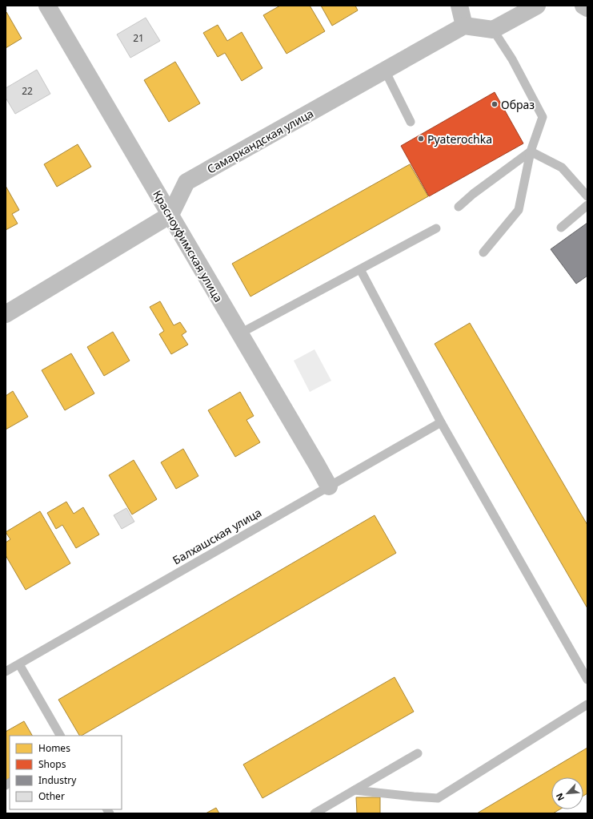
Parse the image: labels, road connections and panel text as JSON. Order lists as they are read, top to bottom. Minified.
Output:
{"streets":{"street":["Самаркандская улица","Красноуфимская улица"],"lane":["Балхашская улица"]},"crossings":[["Самаркандская улица","Красноуфимская улица"],["Красноуфимская улица","Балхашская улица"]],"places":["Образ","Pyaterochka"],"house_numbers":["21","22"],"legend":["Homes","Shops","Industry","Other"],"north":"bottom left"}
